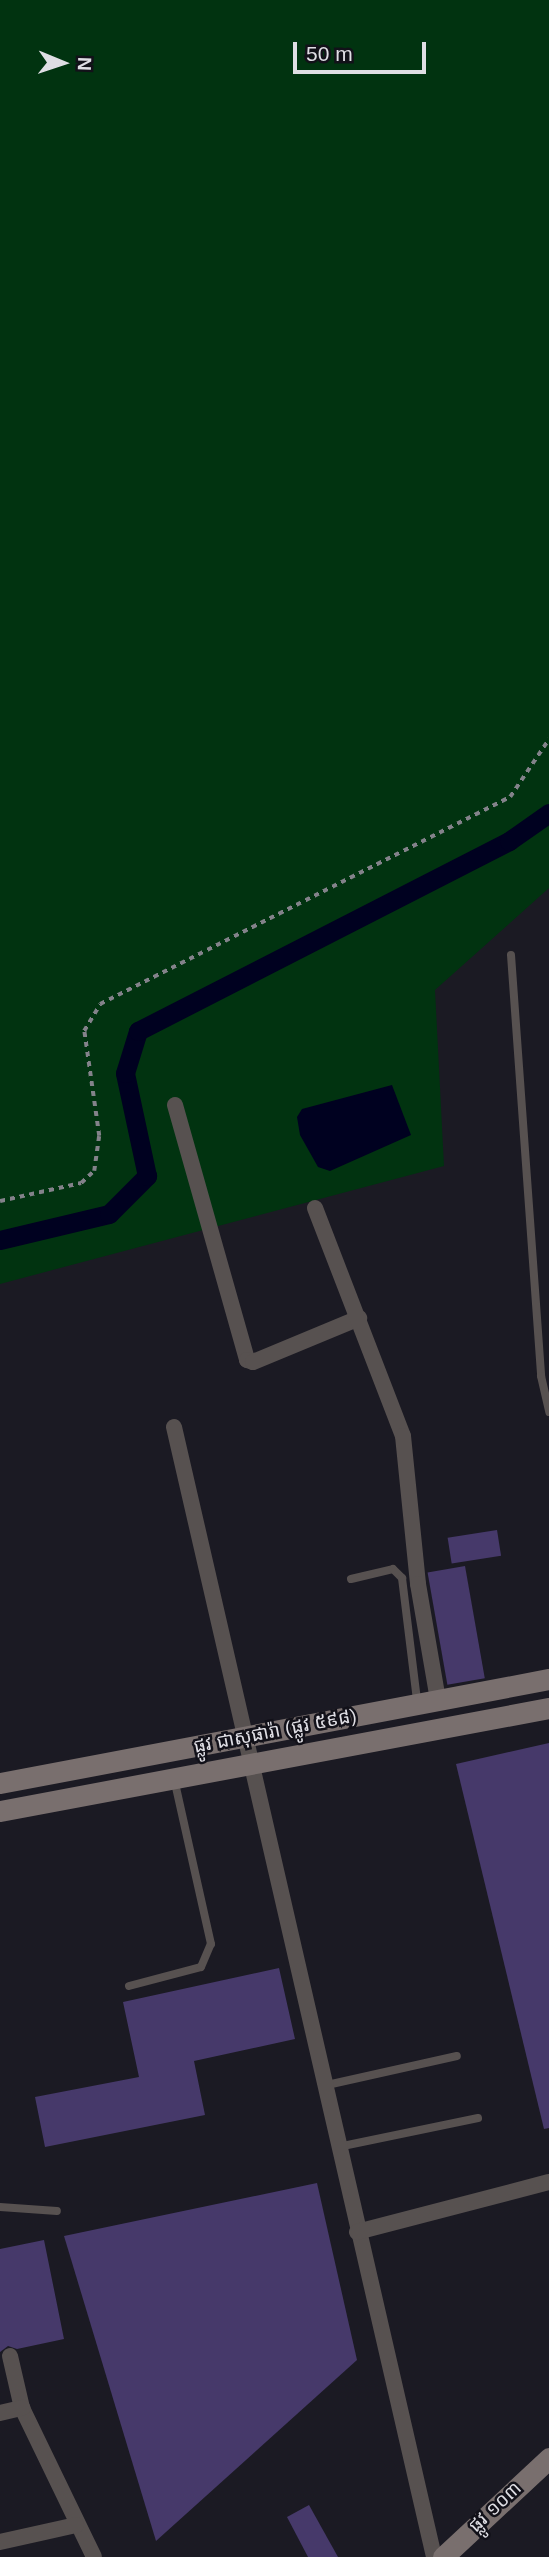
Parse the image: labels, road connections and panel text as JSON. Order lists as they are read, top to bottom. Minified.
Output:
{"streets":{"main road":["ផ្លូវ ជាសុផារ៉ា (ផ្លូវ ៥៩៨)","ផ្លូវ ១០៣"]},"scale_bar":"50 m","north":"right"}
